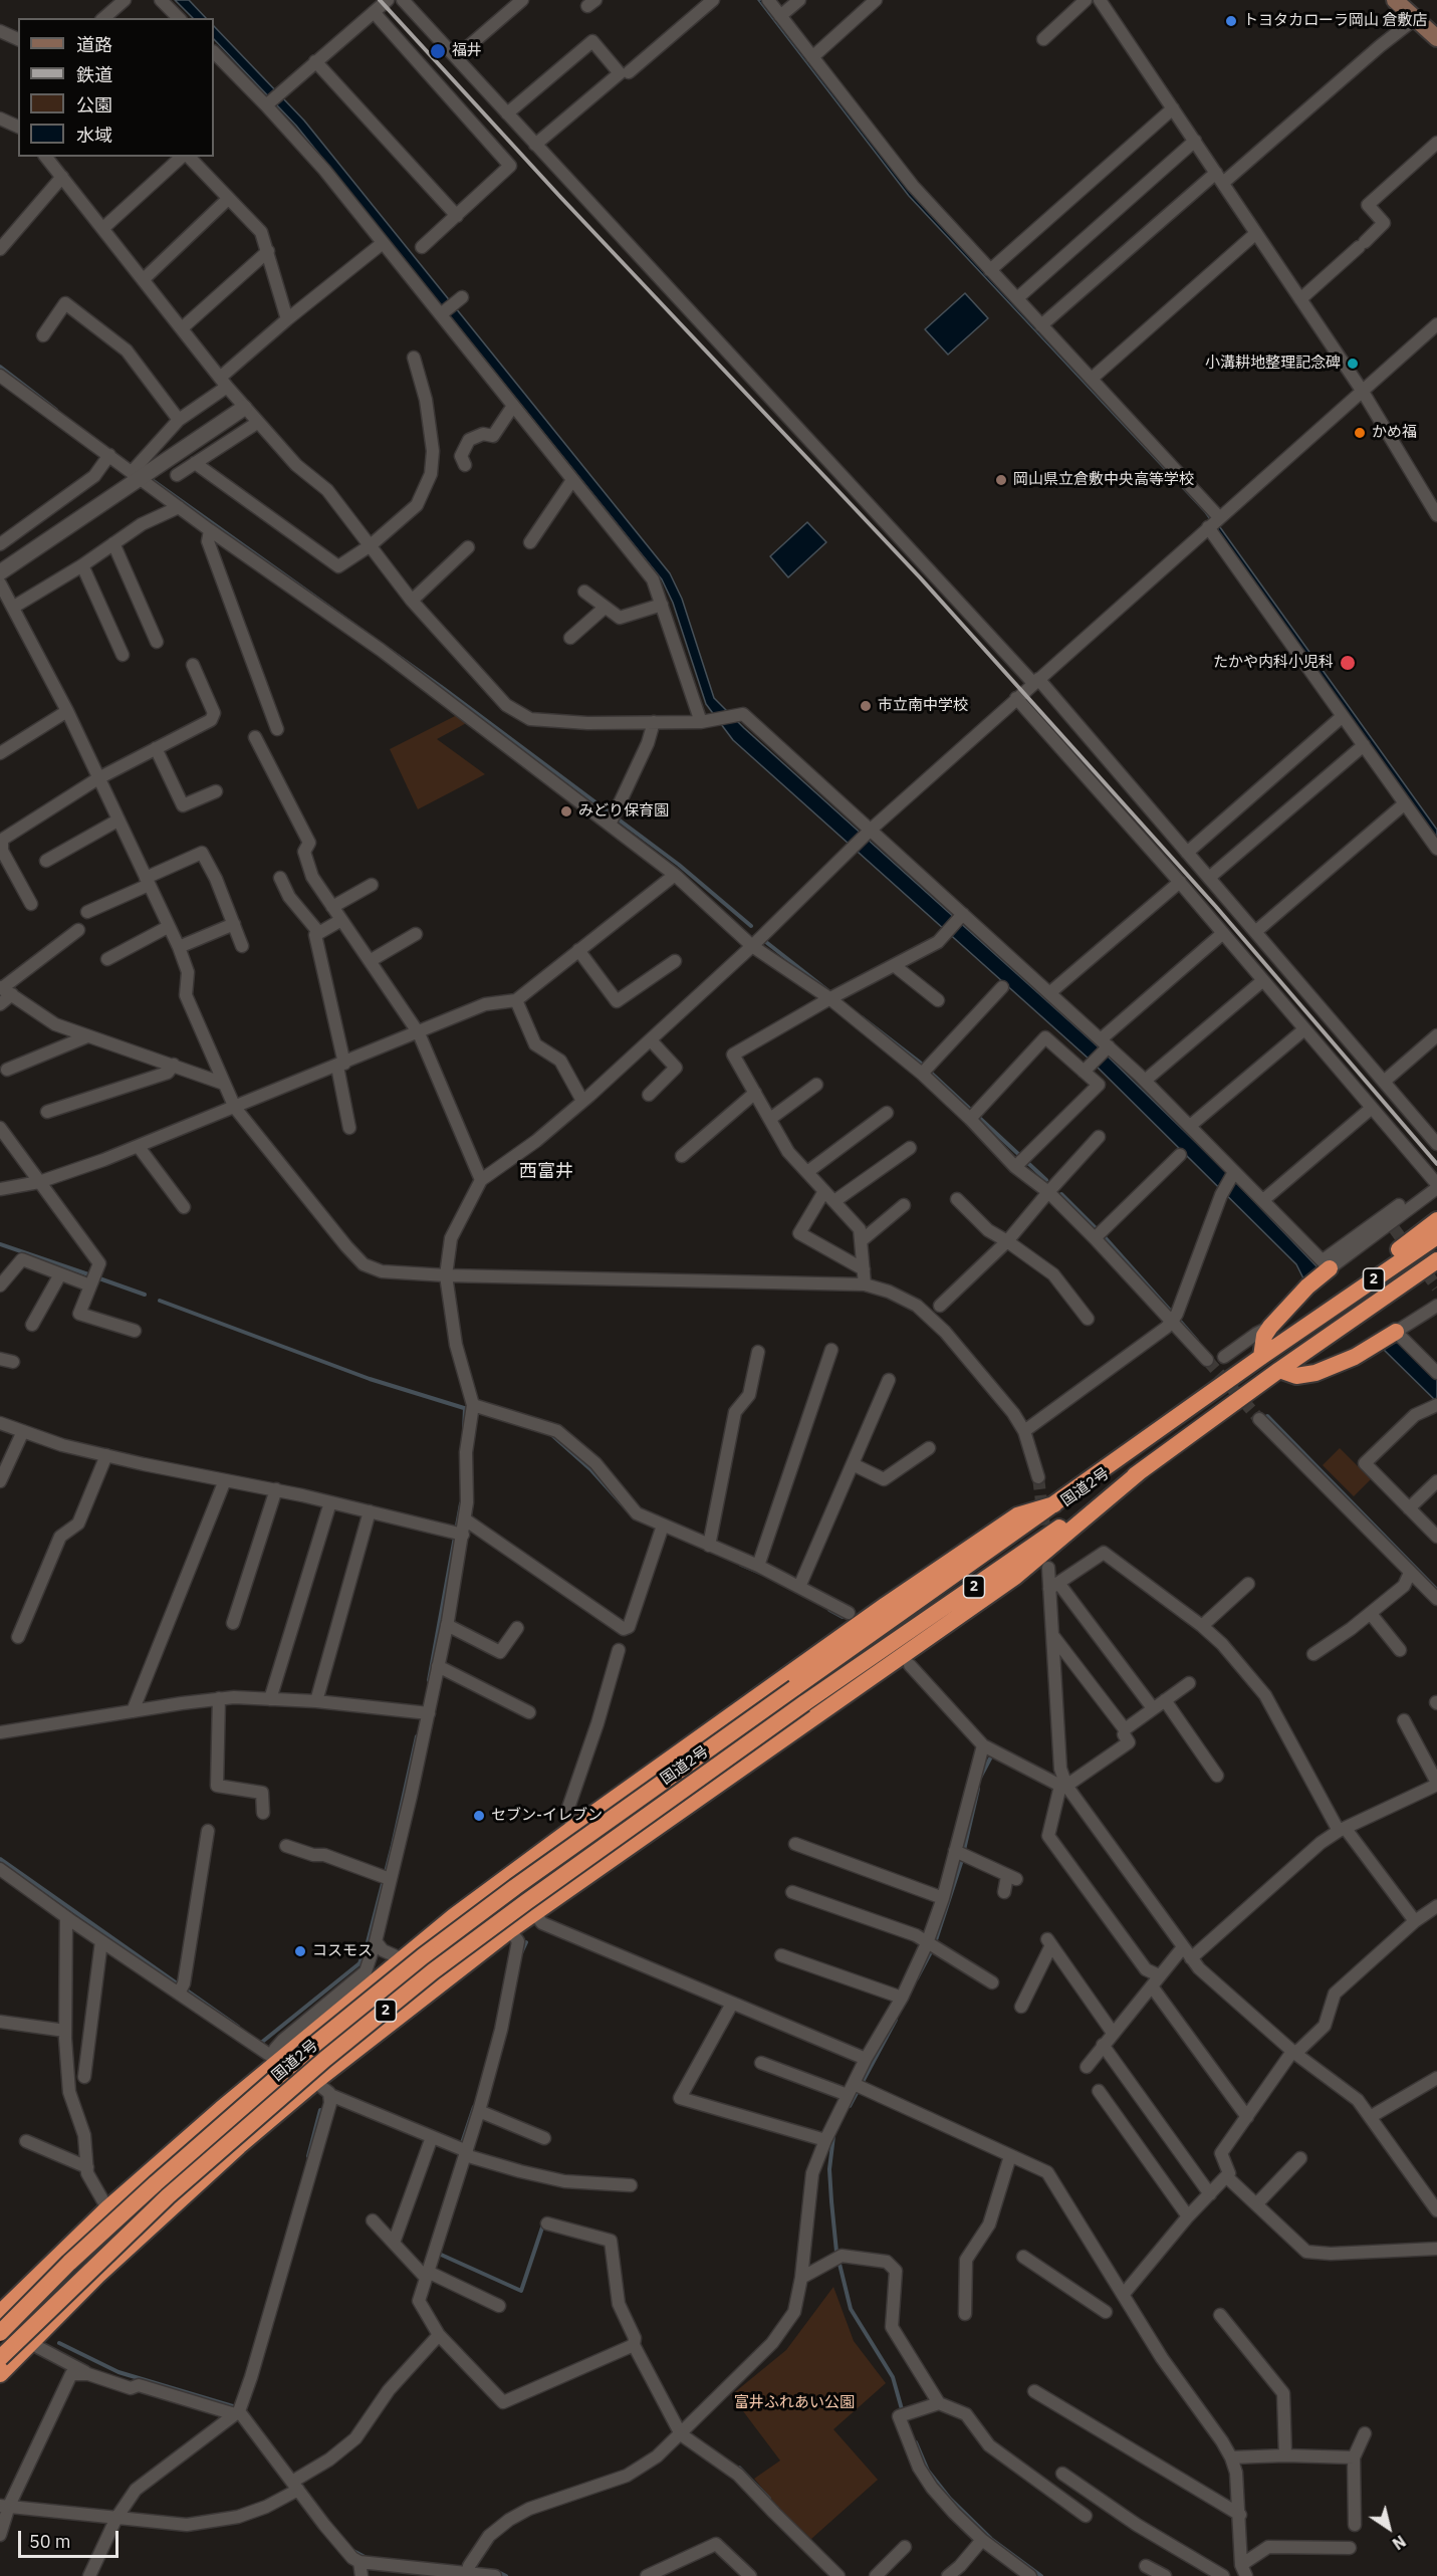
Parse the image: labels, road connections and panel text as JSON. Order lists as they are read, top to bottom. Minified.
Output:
{"streets":{"highway":["2","国道2号"]},"districts":["西富井"],"parks":["富井ふれあい公園"],"places":["トヨタカローラ岡山 倉敷店","福井","小溝耕地整理記念碑","かめ福","岡山県立倉敷中央高等学校","たかや内科小児科","市立南中学校","みどり保育園","セブン-イレブン","コスモス"],"legend":["道路","鉄道","公園","水域"],"scale_bar":"50 m","north":"bottom right"}
